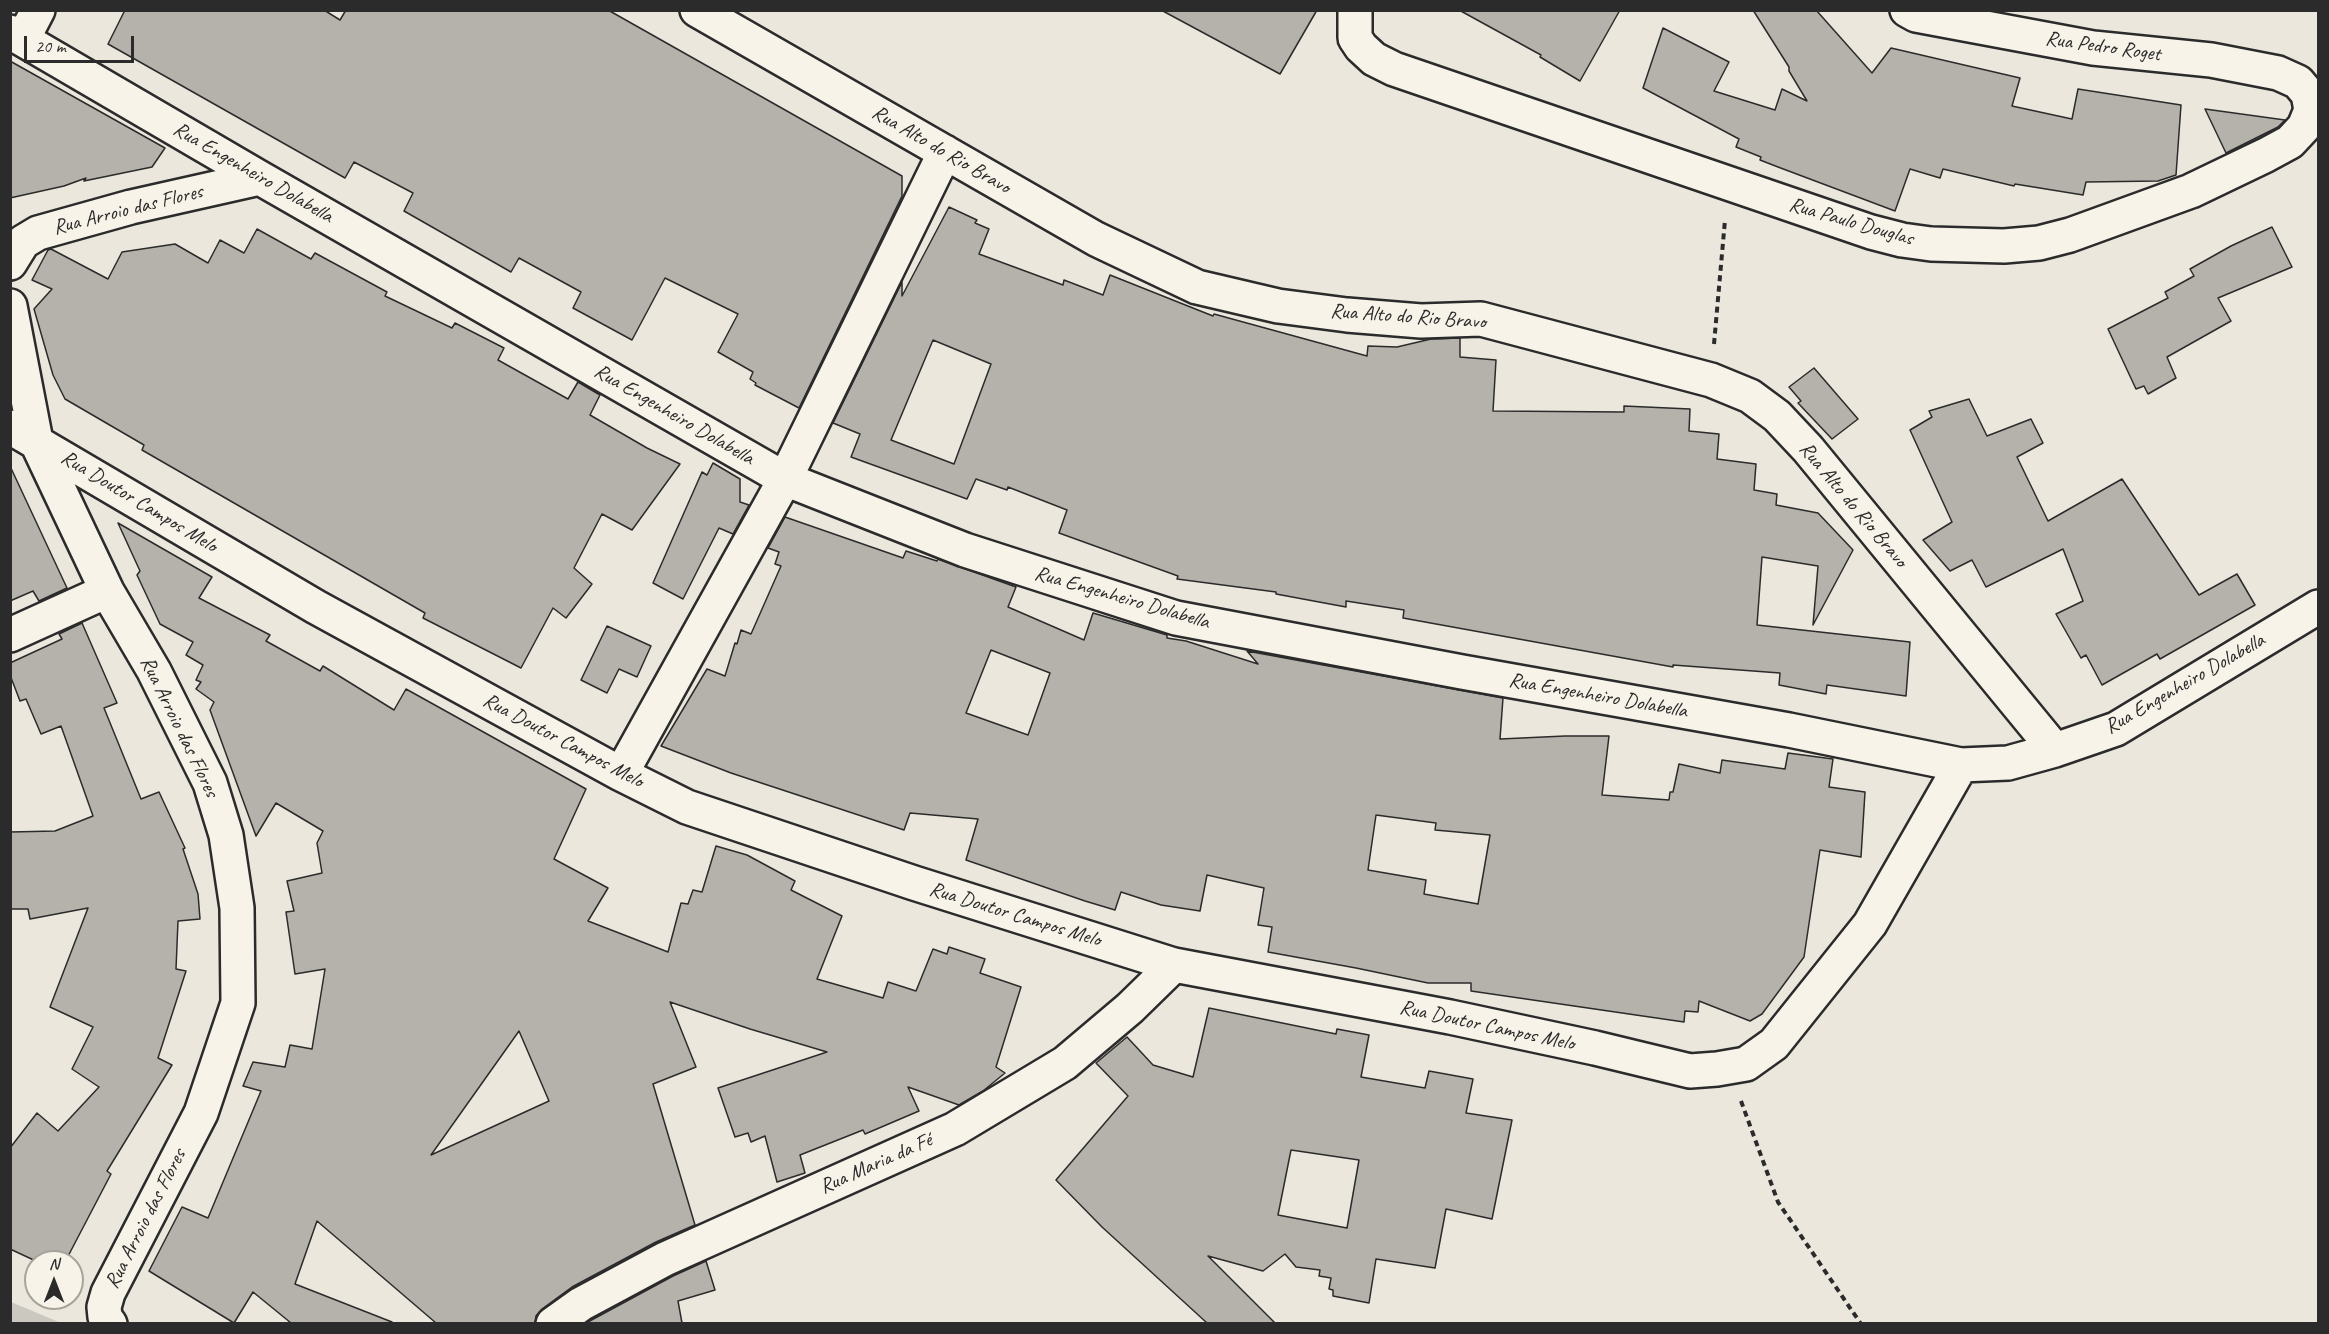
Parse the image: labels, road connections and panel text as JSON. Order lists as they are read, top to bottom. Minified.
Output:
{"streets":{"street":["Rua Pedro Roget","Rua Alto do Rio Bravo","Rua Engenheiro Dolabella","Rua Arroio das Flores","Rua Paulo Douglas","Rua Doutor Campos Melo","Rua Maria da Fé"]},"crossings":[["Rua Pedro Roget","Rua Paulo Douglas"],["Rua Alto do Rio Bravo","Rua Engenheiro Dolabella"],["Rua Engenheiro Dolabella","Rua Arroio das Flores"],["Rua Engenheiro Dolabella","Rua Doutor Campos Melo"],["Rua Arroio das Flores","Rua Doutor Campos Melo"],["Rua Doutor Campos Melo","Rua Maria da Fé"]],"scale_bar":"20 m","north":"top"}
